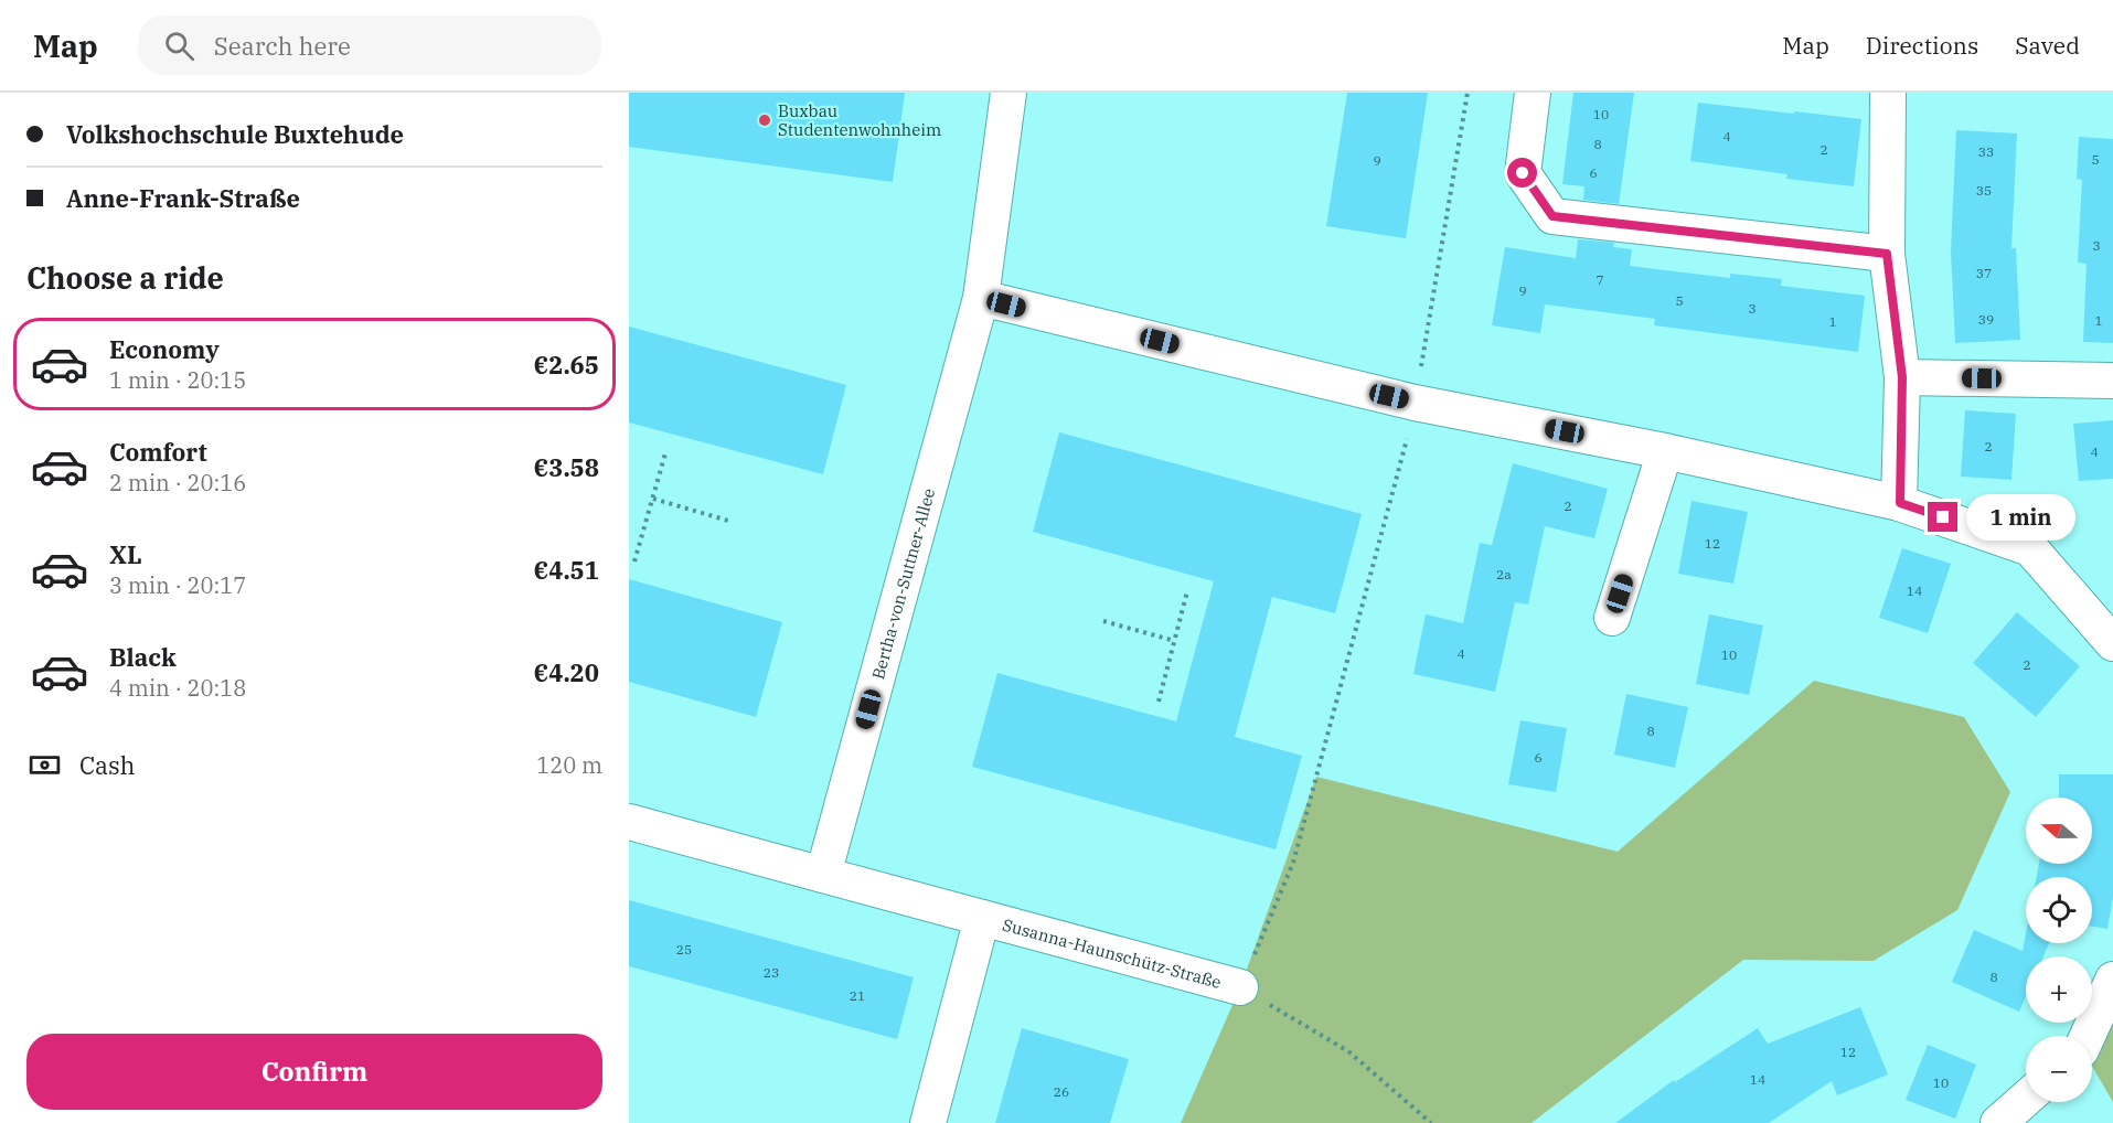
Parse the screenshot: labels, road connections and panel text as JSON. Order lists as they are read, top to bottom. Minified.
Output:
{"streets":{"street":["Bertha-von-Suttner-Allee","Susanna-Haunschütz-Straße"]},"crossings":[["Bertha-von-Suttner-Allee","Susanna-Haunschütz-Straße"]],"places":["Buxbau Studentenwohnheim"],"house_numbers":["10","4","8","2","33","5","9","6","35","3","37","7","9","5","3","39","1","1","2","4","2","12","2a","14","4","10","2","8","6","25","23","8","21","12","14","10","26"],"north":"left","page":{"header":"Map","search":"Search here","nav":["Map","Directions","Saved"],"banner":["Volkshochschule Buxtehude","Anne-Frank-Straße"],"heading":"Choose a ride","list":[{"name":"Economy","note":"1 min · 20:15","value":"€2.65"},{"name":"Comfort","note":"2 min · 20:16","value":"€3.58"},{"name":"XL","note":"3 min · 20:17","value":"€4.51"},{"name":"Black","note":"4 min · 20:18","value":"€4.20"}],"bubble":"1 min","pay":["Cash","120 m"],"map_buttons":["+","−"],"buttons":"Confirm"}}
